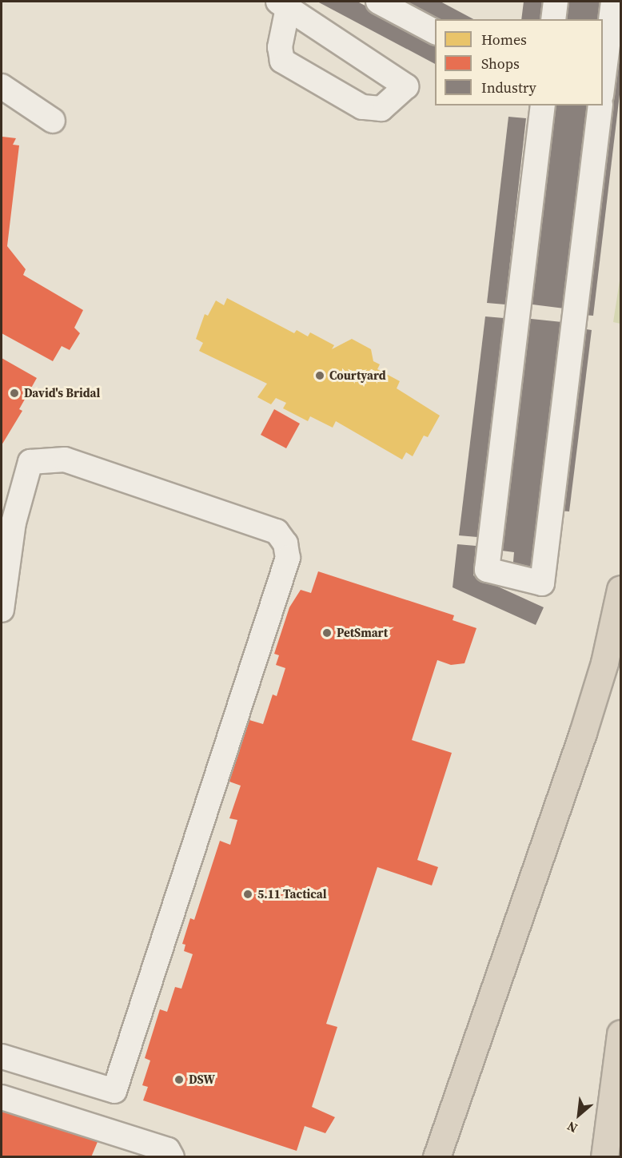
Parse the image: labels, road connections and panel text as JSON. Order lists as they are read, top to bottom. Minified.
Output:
{"places":["Courtyard","David's Bridal","PetSmart","5.11 Tactical","DSW"],"legend":["Homes","Shops","Industry"],"north":"bottom left"}
